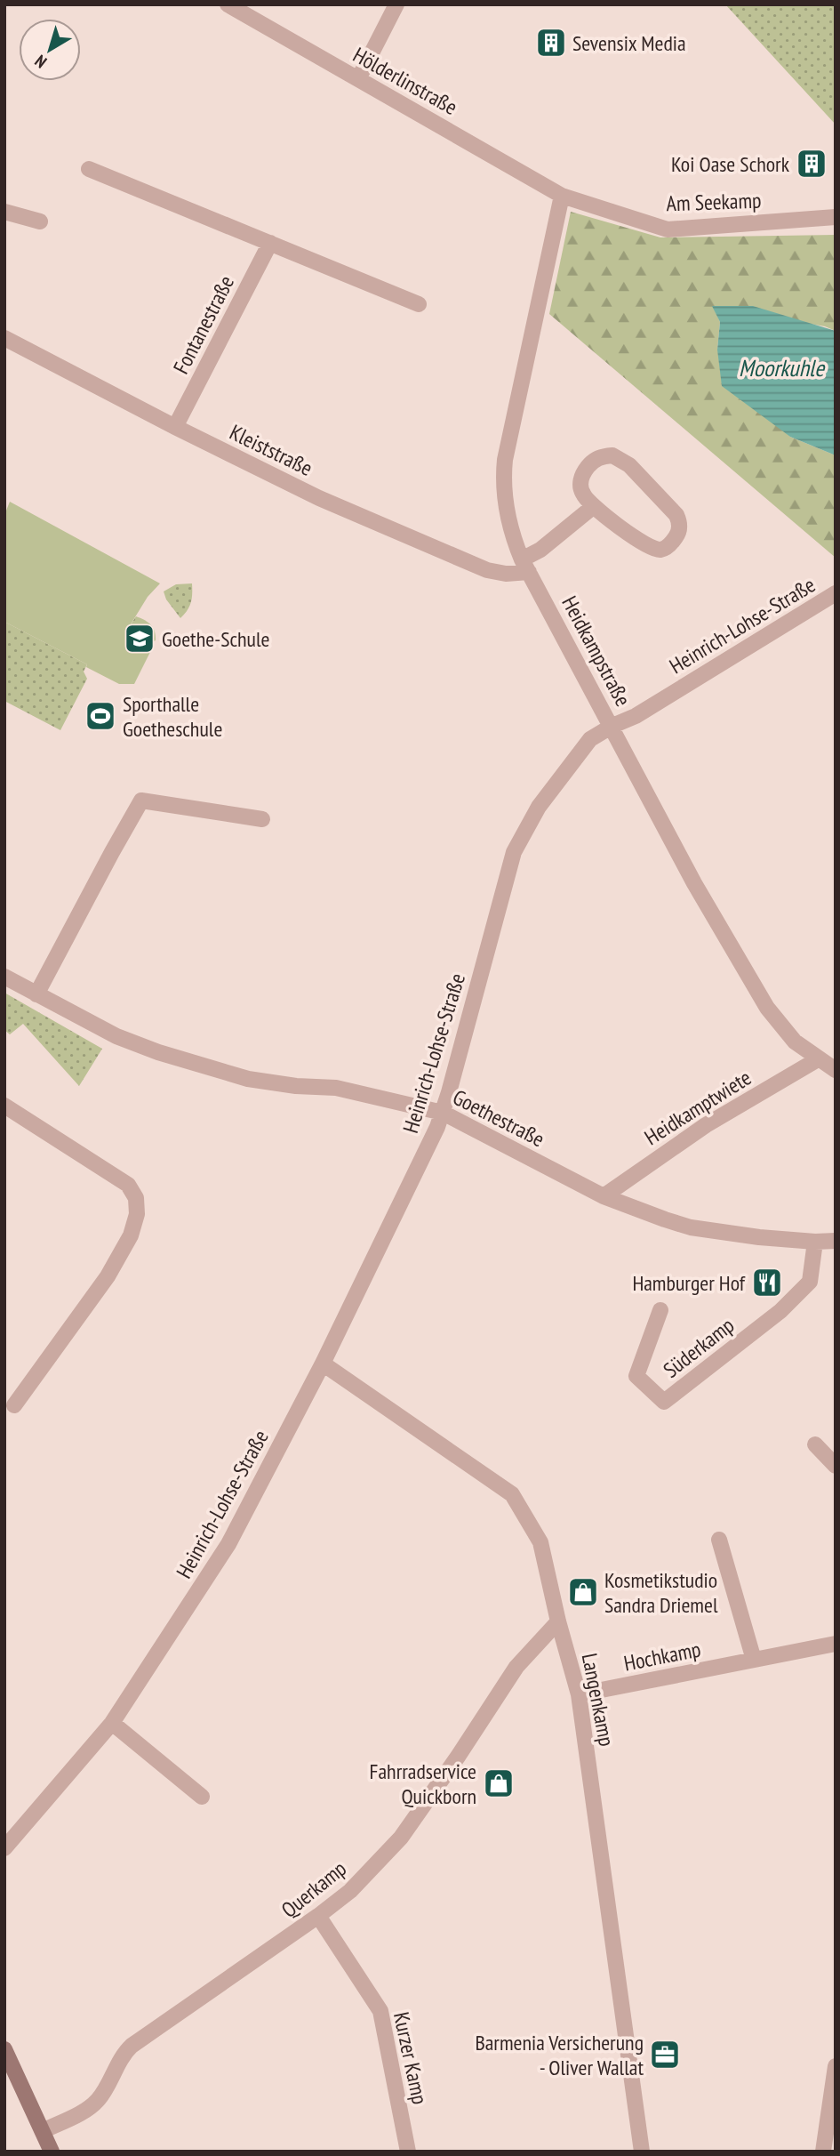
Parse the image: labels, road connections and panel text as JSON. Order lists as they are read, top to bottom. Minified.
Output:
{"streets":{"street":["Hölderlinstraße","Am Seekamp","Fontanestraße","Kleiststraße","Heinrich-Lohse-Straße","Heidkampstraße","Heidkamptwiete","Goethestraße","Süderkamp","Hochkamp","Langenkamp","Querkamp","Kurzer Kamp"]},"crossings":[["Hölderlinstraße","Am Seekamp"],["Hölderlinstraße","Heidkampstraße"],["Am Seekamp","Heidkampstraße"],["Fontanestraße","Kleiststraße"],["Kleiststraße","Heidkampstraße"],["Heinrich-Lohse-Straße","Heidkampstraße"],["Heinrich-Lohse-Straße","Goethestraße"],["Heinrich-Lohse-Straße","Langenkamp"],["Heidkampstraße","Heidkamptwiete"],["Heidkamptwiete","Goethestraße"],["Goethestraße","Süderkamp"],["Hochkamp","Langenkamp"],["Langenkamp","Querkamp"],["Querkamp","Kurzer Kamp"]],"water":["Moorkuhle"],"places":{"building":["Sevensix Media","Koi Oase Schork"],"school or university":["Goethe-Schule"],"sports":["Sporthalle Goetheschule"],"restaurant":["Hamburger Hof"],"shop":["Kosmetikstudio Sandra Driemel","Fahrradservice Quickborn"],"office":["Barmenia Versicherung - Oliver Wallat"]},"north":"bottom left"}
